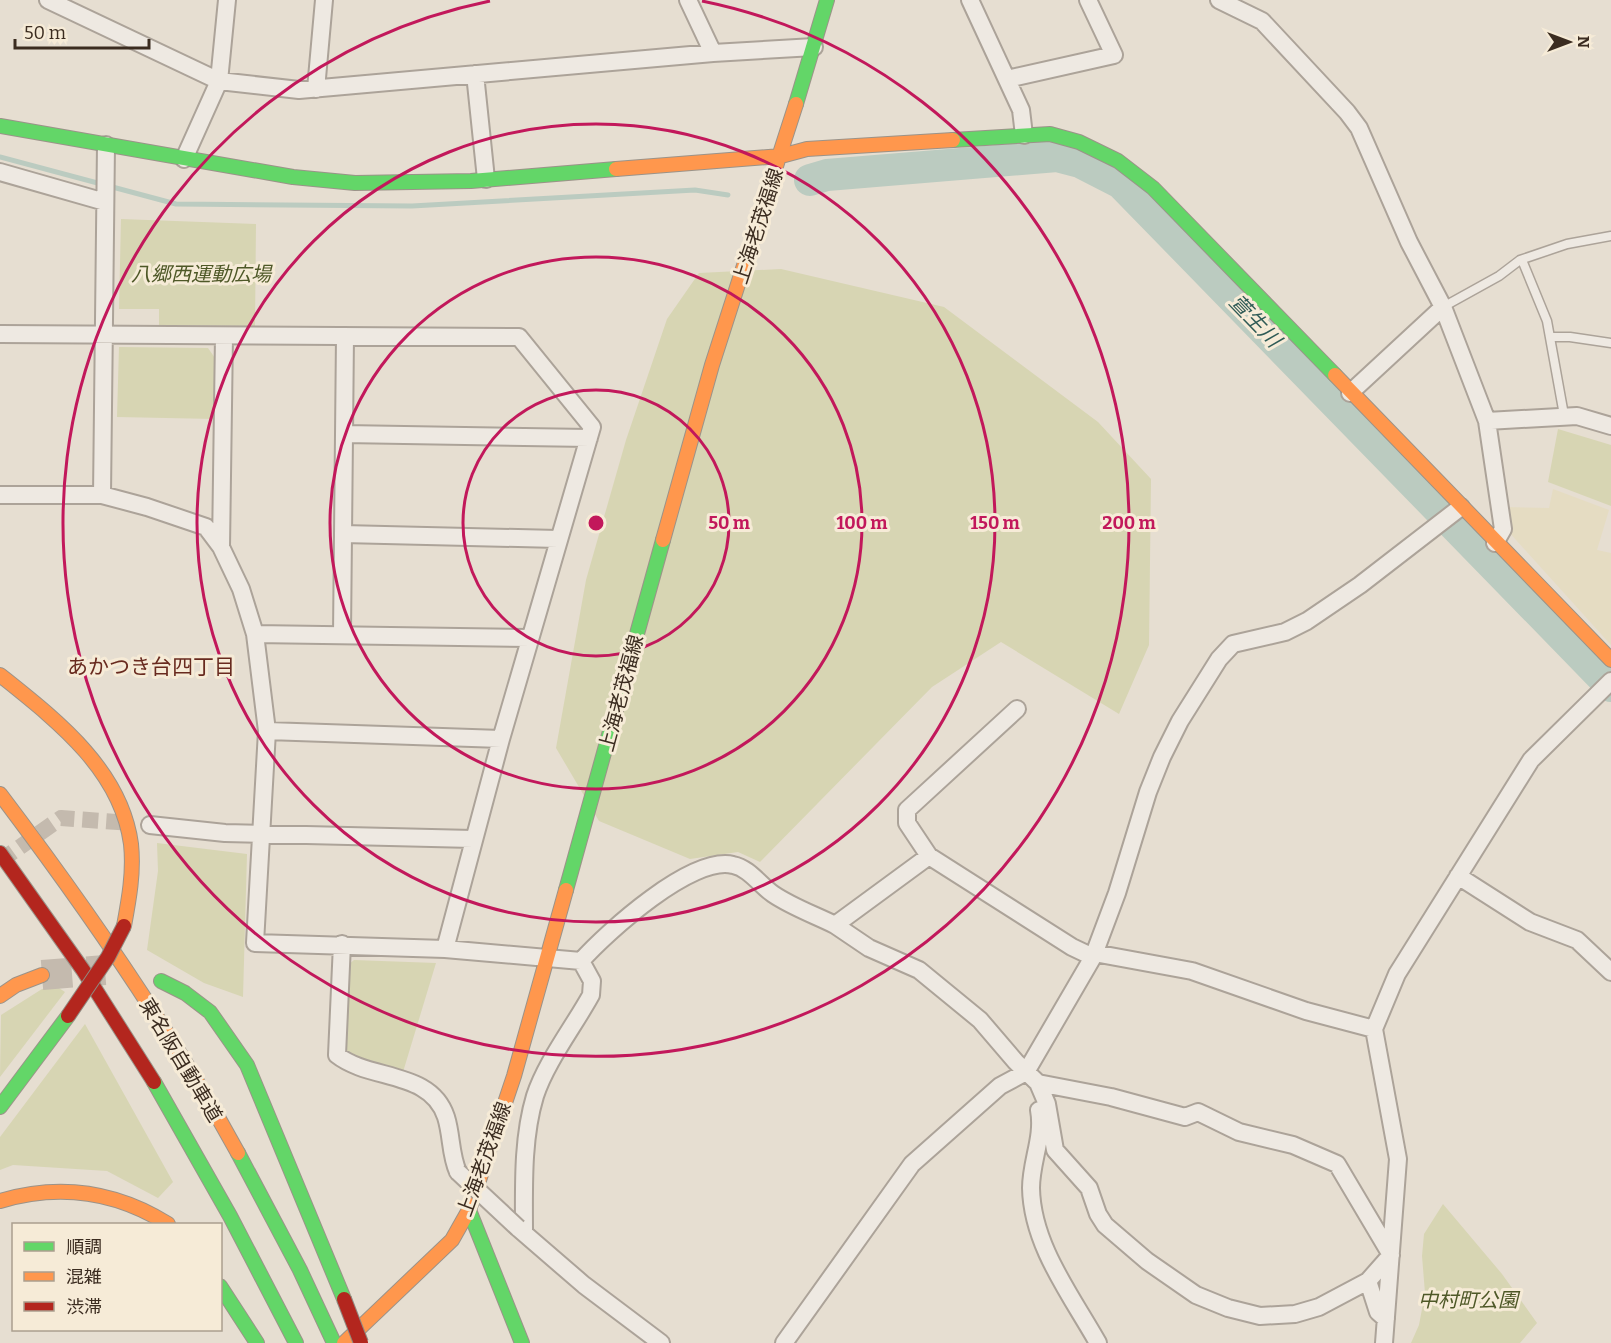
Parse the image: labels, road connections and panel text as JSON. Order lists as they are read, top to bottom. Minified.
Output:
{"streets":{"main road":["上海老茂福線","東名阪自動車道"]},"districts":["あかつき台四丁目"],"water":["萱生川"],"parks":["八郷西運動広場","中村町公園"],"legend":["順調","混雑","渋滞"],"scale_bar":"50 m","north":"right","rings":["50 m","100 m","150 m","200 m"]}
